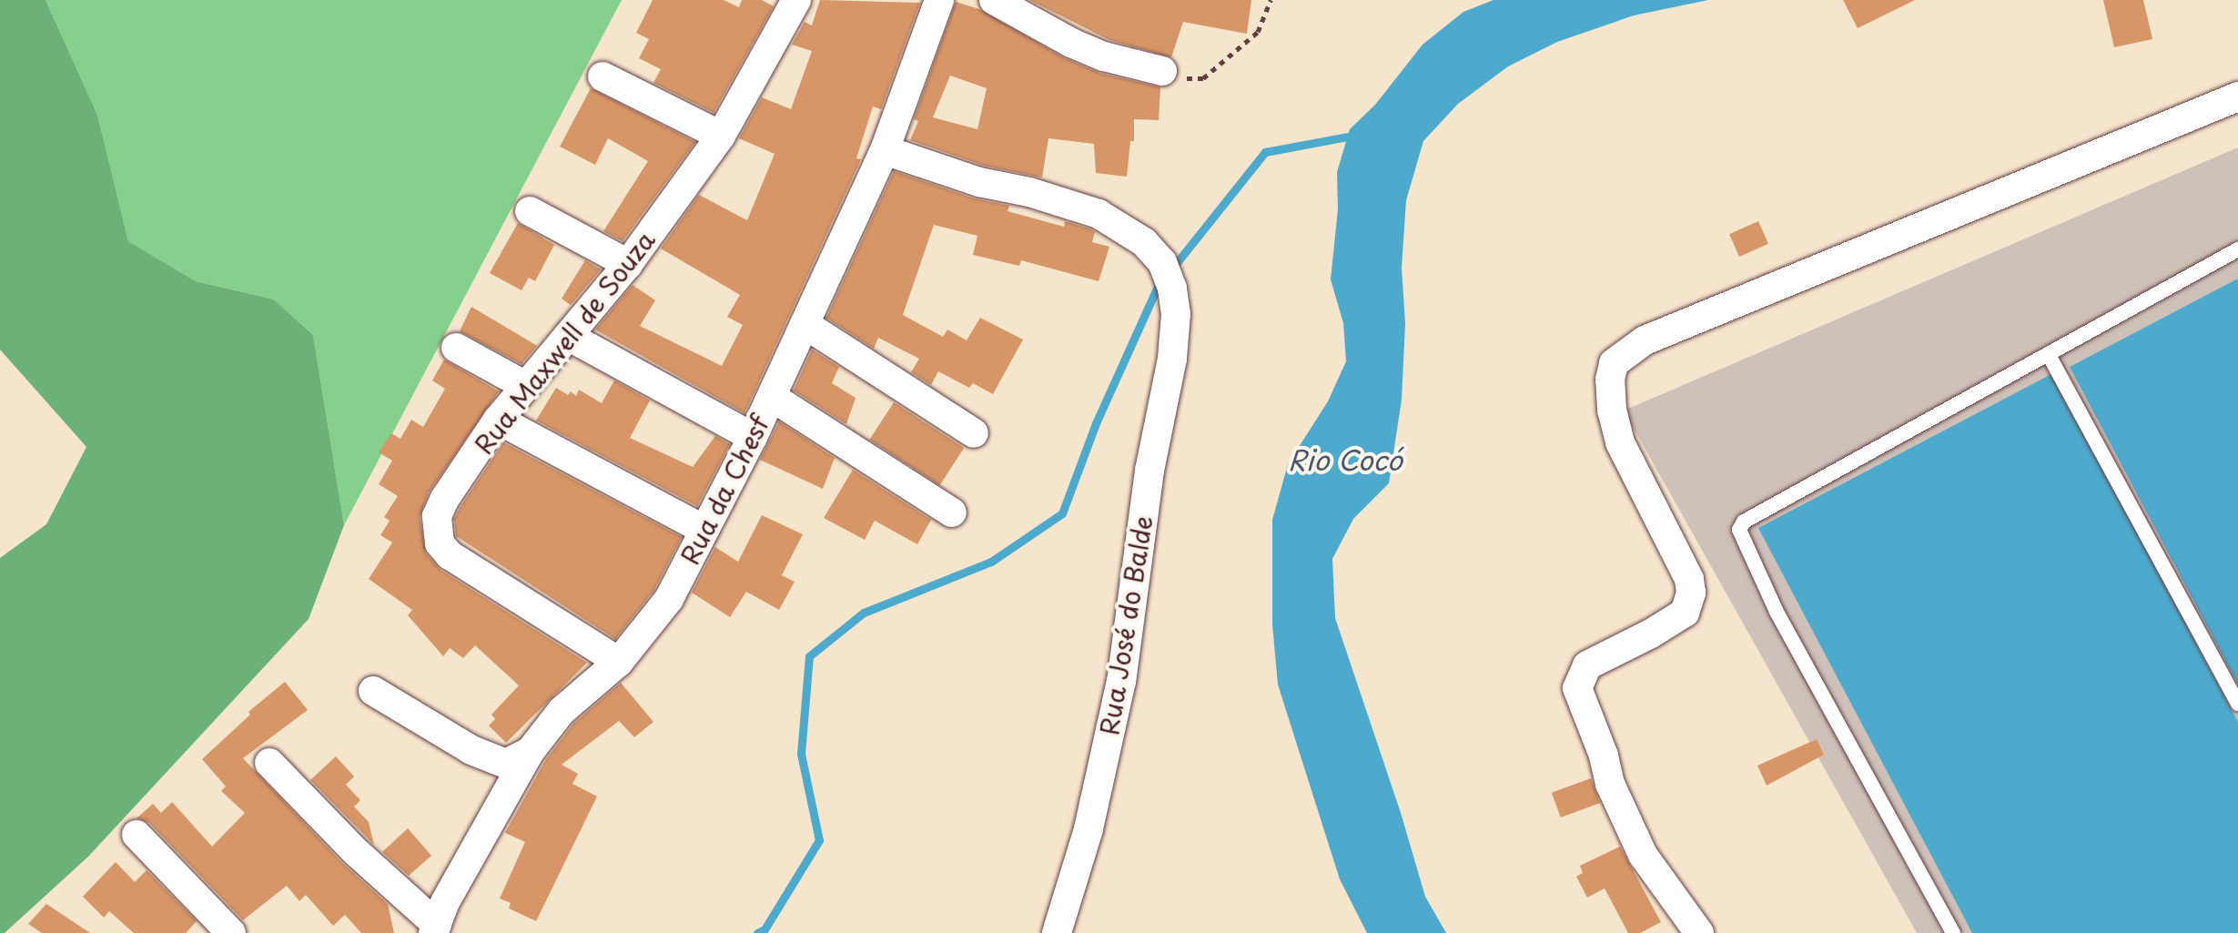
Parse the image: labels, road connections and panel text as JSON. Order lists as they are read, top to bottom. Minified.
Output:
{"streets":{"street":["Rua Maxwell de Souza","Rua da Chesf","Rua José do Balde"]},"crossings":[["Rua Maxwell de Souza","Rua da Chesf"],["Rua da Chesf","Rua José do Balde"]],"water":["Rio Cocó"]}
